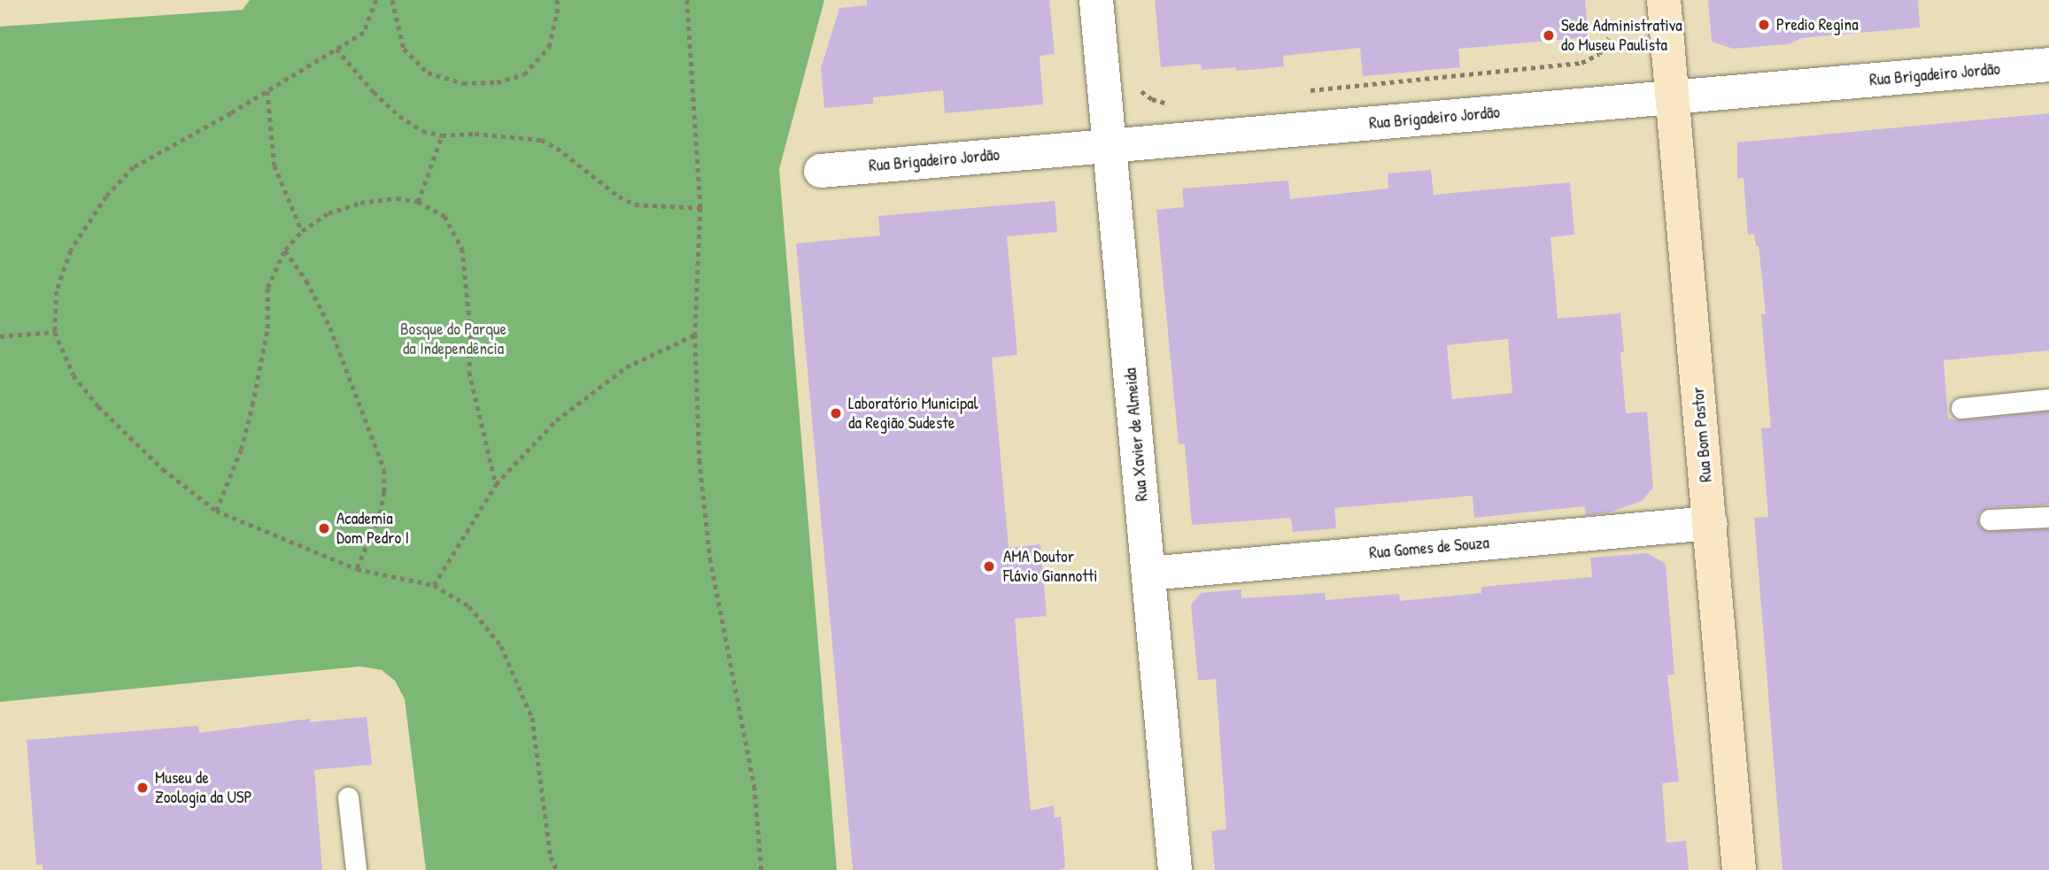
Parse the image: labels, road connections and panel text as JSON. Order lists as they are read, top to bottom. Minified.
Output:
{"streets":{"main road":["Rua Bom Pastor"],"street":["Rua Brigadeiro Jordão","Rua Xavier de Almeida","Rua Gomes de Souza"]},"crossings":[["Rua Brigadeiro Jordão","Rua Xavier de Almeida"],["Rua Brigadeiro Jordão","Rua Bom Pastor"],["Rua Xavier de Almeida","Rua Gomes de Souza"],["Rua Bom Pastor","Rua Gomes de Souza"]],"parks":["Bosque do Parque da Independência"],"places":["Predio Regina","Sede Administrativa do Museu Paulista","Laboratório Municipal da Região Sudeste","Academia Dom Pedro I","AMA Doutor Flávio Giannotti","Museu de Zoologia da USP"]}
